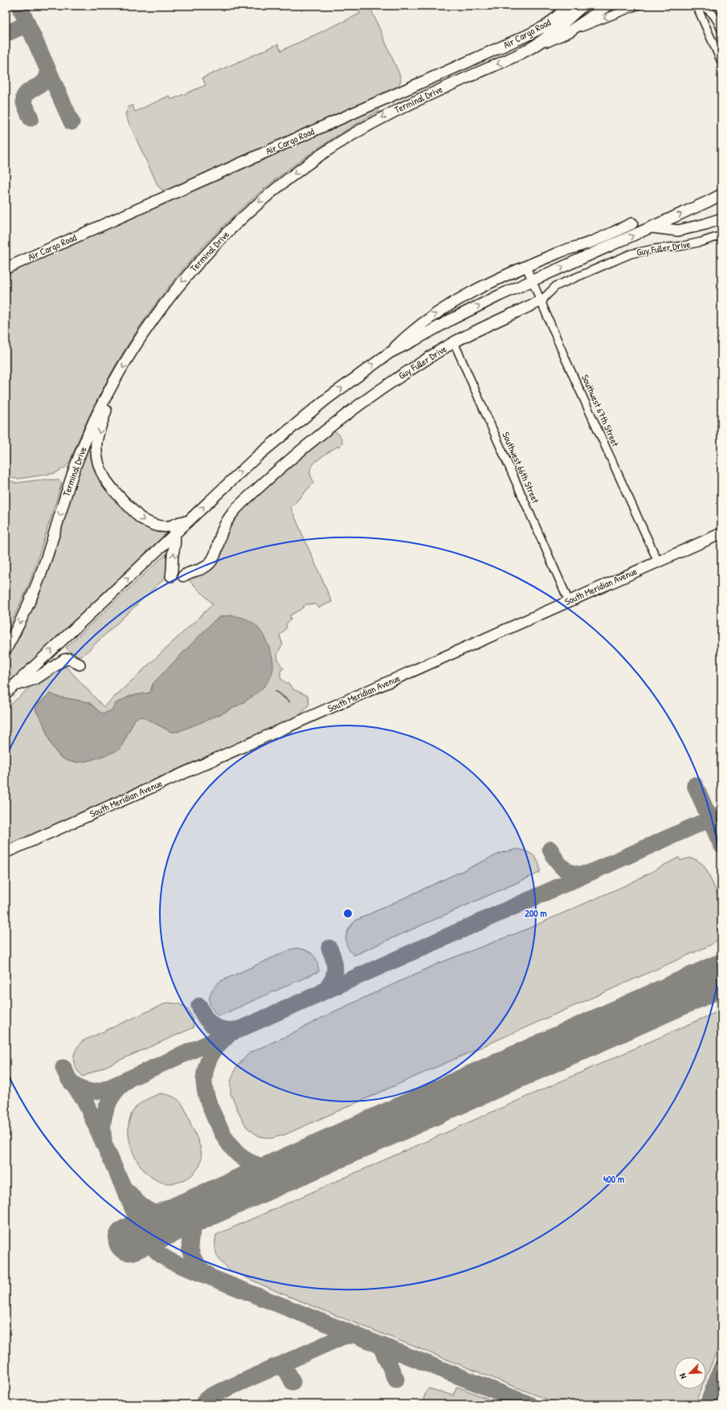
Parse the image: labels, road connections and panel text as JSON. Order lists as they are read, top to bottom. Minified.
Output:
{"streets":{"main road":["Air Cargo Road","Terminal Drive","Guy Fuller Drive","South Meridian Avenue"],"street":["Southwest 67th Street","Southwest 66th Street"]},"crossings":[["Guy Fuller Drive","Southwest 67th Street"],["Guy Fuller Drive","Southwest 66th Street"],["Southwest 67th Street","South Meridian Avenue"],["Southwest 66th Street","South Meridian Avenue"]],"one_way":["Terminal Drive"],"north":"bottom left","rings":["200 m","400 m"]}
